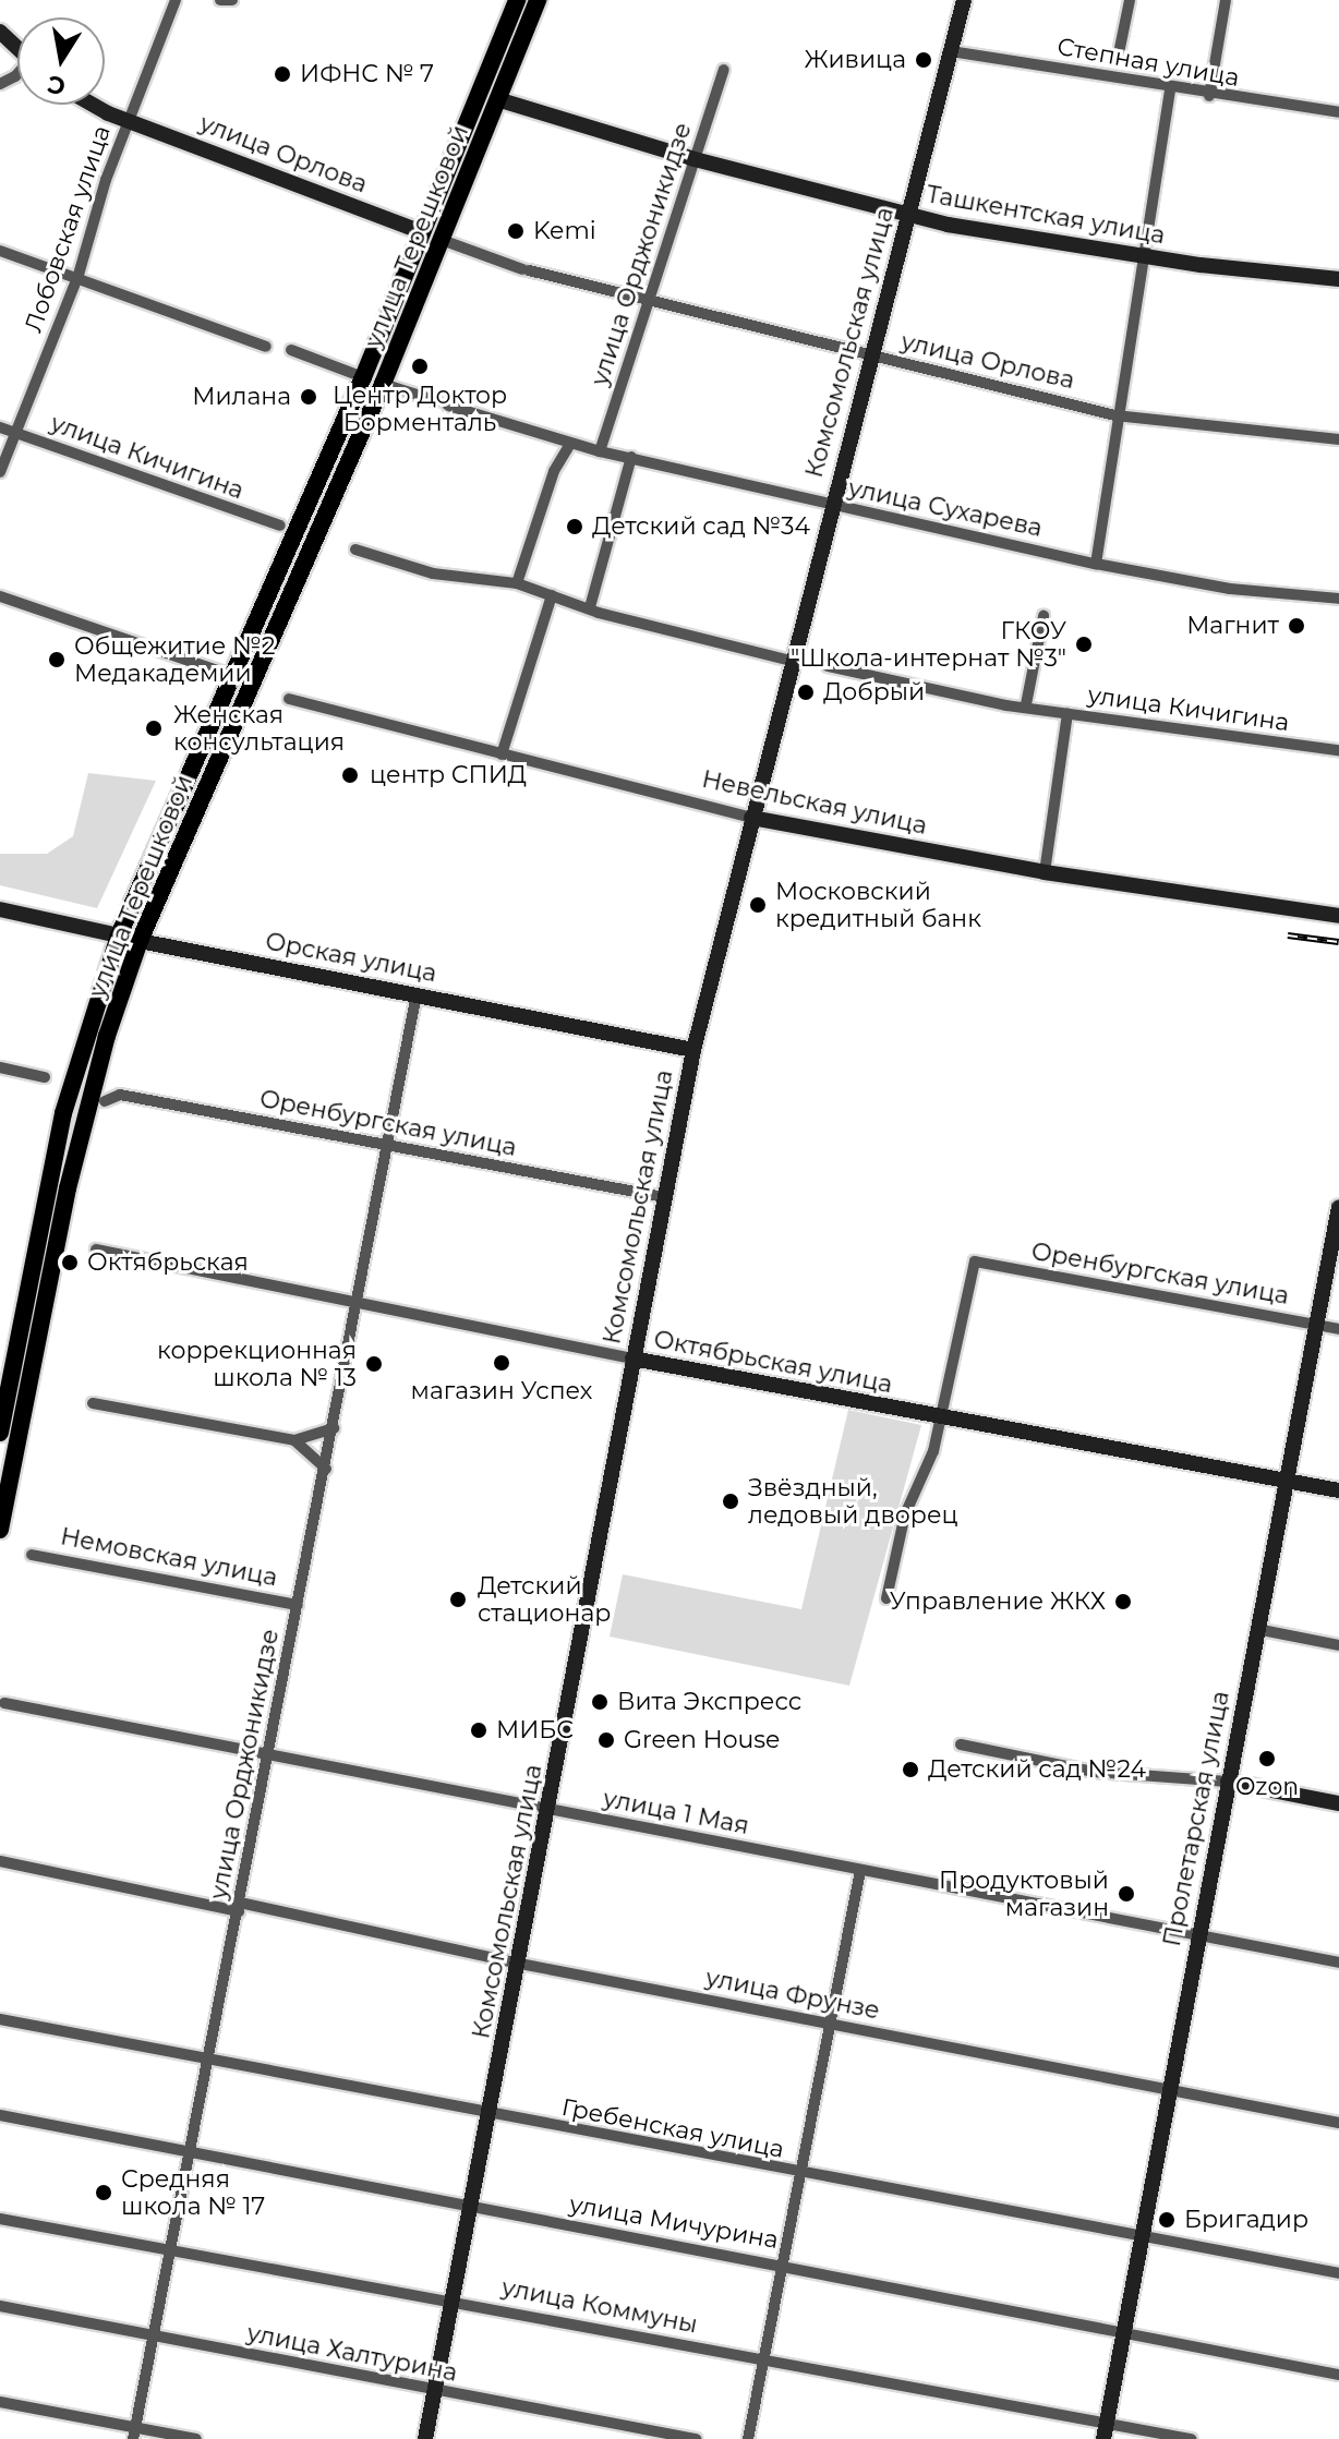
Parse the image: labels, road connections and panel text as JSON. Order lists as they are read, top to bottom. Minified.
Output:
{"streets":{"main road":["улица Орлова","Ташкентская улица","улица Терешковой","Комсомольская улица","Невельская улица","Орская улица","Октябрьская улица","Пролетарская улица"],"street":["Степная улица","Лобовская улица","улица Орджоникидзе","улица Кичигина","улица Сухарева","Оренбургская улица","Немовская улица","улица 1 Мая","улица Фрунзе","Гребенская улица","улица Мичурина","улица Коммуны","улица Халтурина"]},"crossings":[["Степная улица","Комсомольская улица"],["улица Орлова","Лобовская улица"],["улица Орлова","улица Терешковой"],["улица Орлова","улица Орджоникидзе"],["улица Орлова","Комсомольская улица"],["Ташкентская улица","улица Терешковой"],["Ташкентская улица","улица Орджоникидзе"],["Ташкентская улица","Комсомольская улица"],["Лобовская улица","улица Кичигина"],["улица Терешковой","улица Сухарева"],["улица Терешковой","Орская улица"],["улица Орджоникидзе","улица Сухарева"],["улица Орджоникидзе","Орская улица"],["улица Орджоникидзе","Оренбургская улица"],["улица Орджоникидзе","Октябрьская улица"],["улица Орджоникидзе","Немовская улица"],["улица Орджоникидзе","улица 1 Мая"],["улица Орджоникидзе","улица Фрунзе"],["улица Орджоникидзе","Гребенская улица"],["улица Орджоникидзе","улица Мичурина"],["улица Орджоникидзе","улица Коммуны"],["улица Орджоникидзе","улица Халтурина"],["Комсомольская улица","улица Сухарева"],["Комсомольская улица","Невельская улица"],["Комсомольская улица","Орская улица"],["Комсомольская улица","Оренбургская улица"],["Комсомольская улица","Октябрьская улица"],["Комсомольская улица","улица 1 Мая"],["Комсомольская улица","улица Фрунзе"],["Комсомольская улица","Гребенская улица"],["Комсомольская улица","улица Мичурина"],["Комсомольская улица","улица Коммуны"],["Комсомольская улица","улица Халтурина"],["Оренбургская улица","Октябрьская улица"],["Оренбургская улица","Пролетарская улица"],["Октябрьская улица","Пролетарская улица"],["улица 1 Мая","Пролетарская улица"],["Пролетарская улица","улица Фрунзе"],["Пролетарская улица","Гребенская улица"],["Пролетарская улица","улица Мичурина"],["Пролетарская улица","улица Коммуны"]],"places":["Живица","ИФНС № 7","Kemi","Центр Доктор Борменталь","Милана","Детский сад №34","Магнит","ГКОУ \"Школа-интернат №3\"","Общежитие №2 Медакадемии","Добрый","Женская консультация","центр СПИД","Московский кредитный банк","Октябрьская","магазин Успех","коррекционная школа № 13","Звёздный, ледовый дворец","Детский стационар","Управление ЖКХ","Вита Экспресс","МИБС","Green House","Ozon","Детский сад №24","Продуктовый магазин","Средняя школа № 17","Бригадир"],"north":"bottom"}
